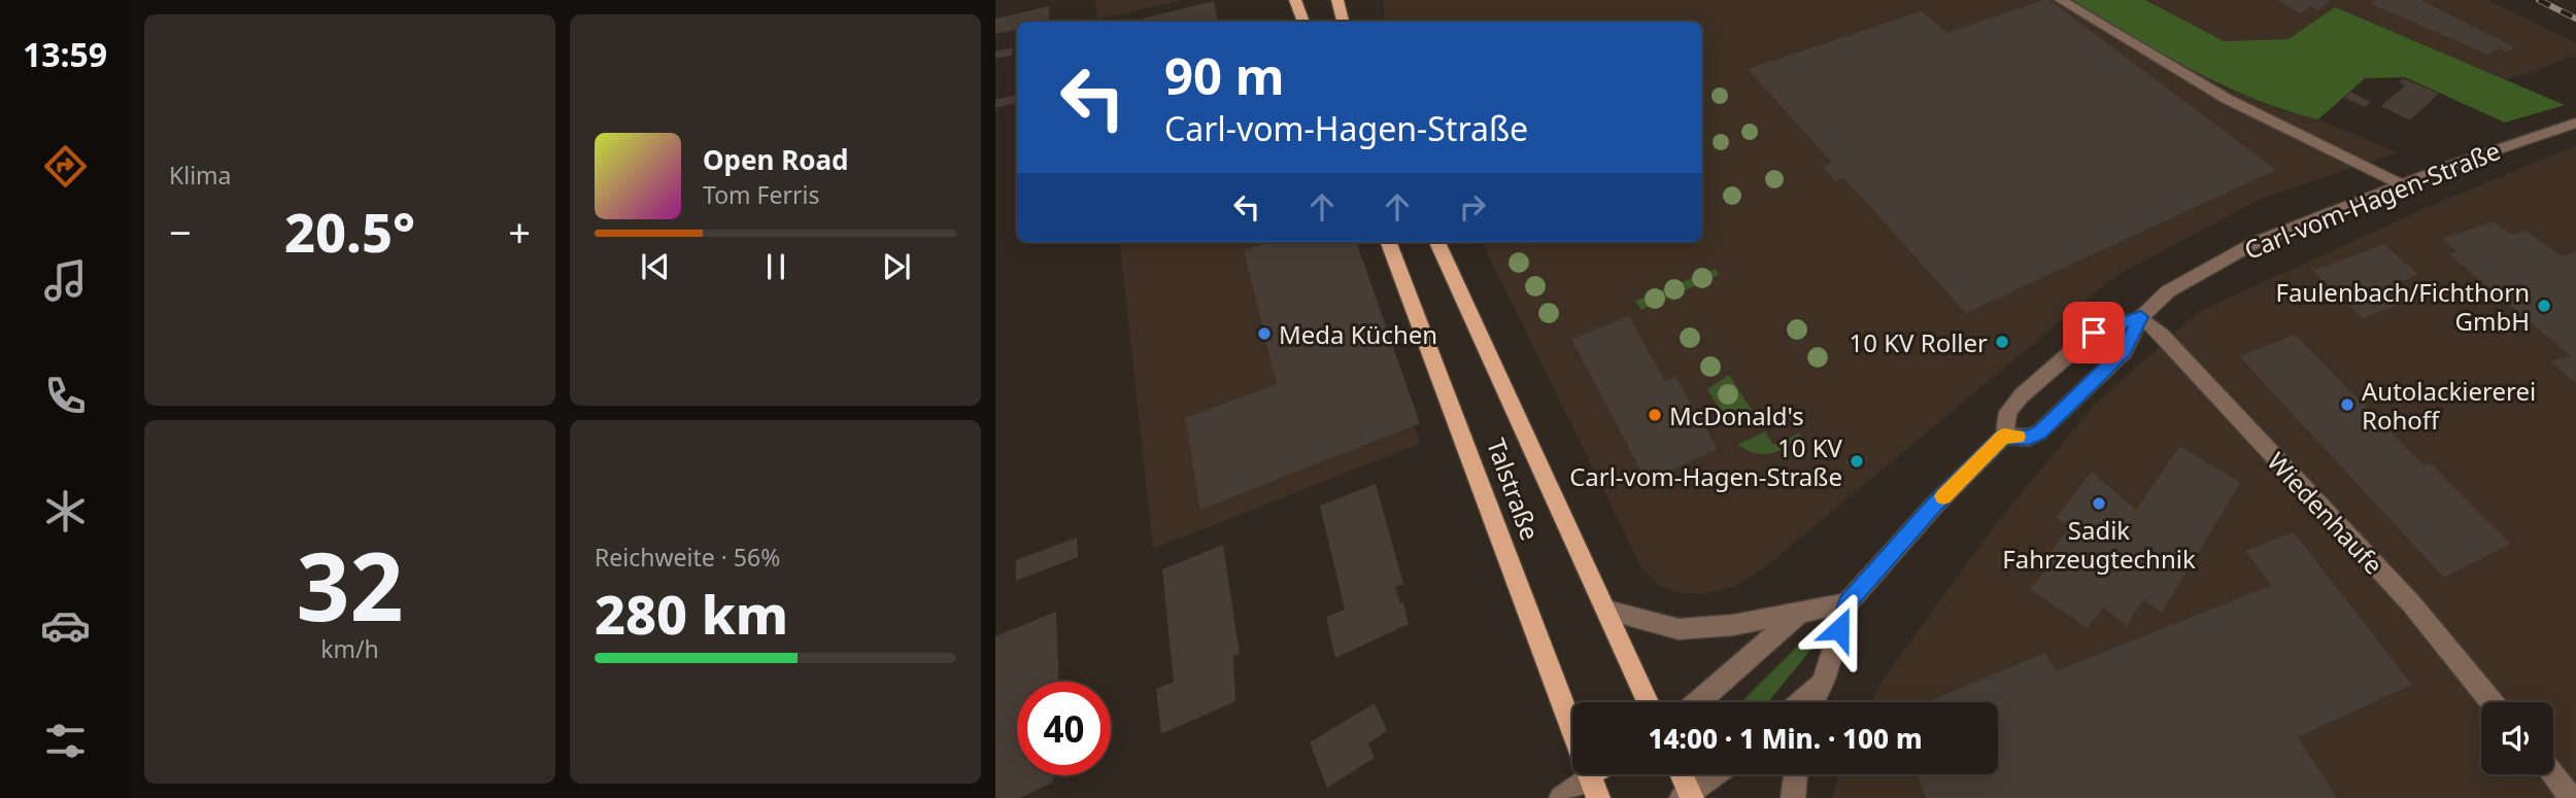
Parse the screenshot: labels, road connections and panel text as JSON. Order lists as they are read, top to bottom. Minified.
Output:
{"streets":{"main road":["Talstraße"],"street":["Carl-vom-Hagen-Straße","Wiedenhaufe"]},"crossings":[["Carl-vom-Hagen-Straße","Wiedenhaufe"]],"places":["Faulenbach/Fichthorn GmbH","Meda Küchen","10 KV Roller","Autolackiererei Rohoff","McDonald's","10 KV Carl-vom-Hagen-Straße","Sadik Fahrzeugtechnik"],"page":{"tabs":"13:59","tile":["Klima",["32","km/h"],["Reichweite · 56%","280 km"]],"turn":["90 m","Carl-vom-Hagen-Straße"],"song":["Open Road","Tom Ferris"],"heat":["−","20.5°","+"],"limit":"40","trip":"14:00 · 1 Min. · 100 m"}}
